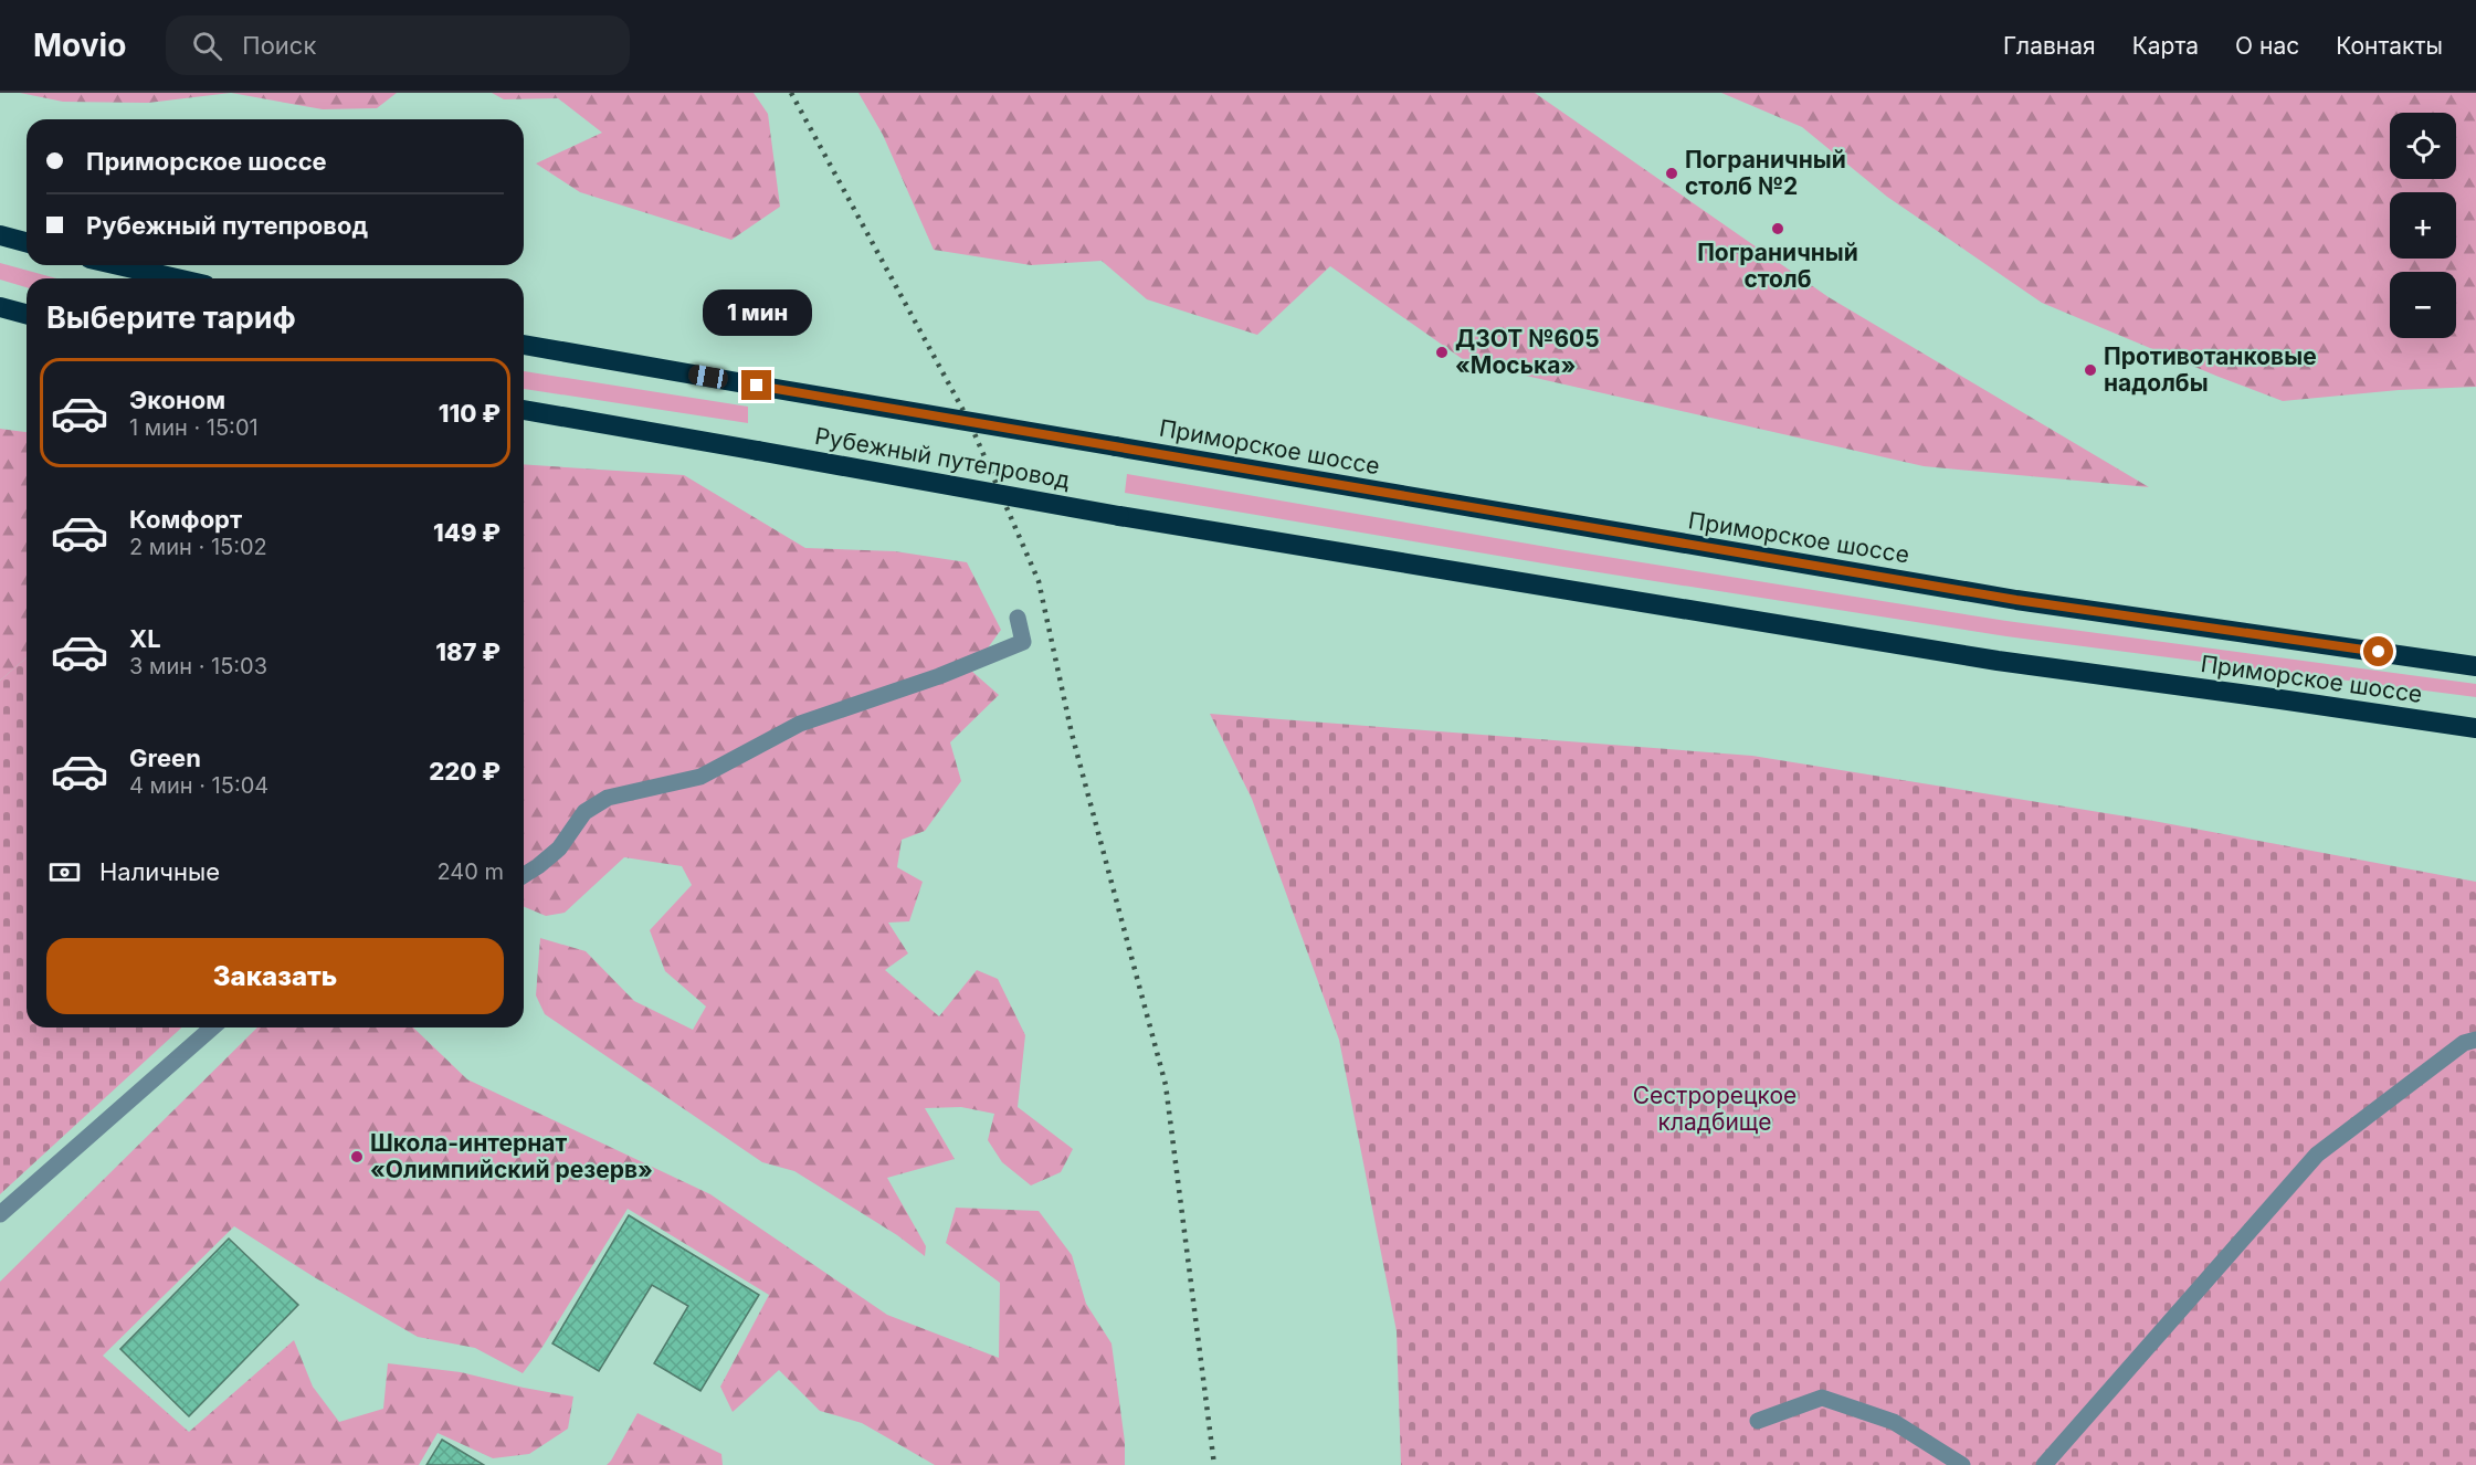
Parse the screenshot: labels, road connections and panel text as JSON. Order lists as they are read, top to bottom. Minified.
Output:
{"streets":{"highway":["Приморское шоссе","Рубежный путепровод"]},"crossings":[["Приморское шоссе","Рубежный путепровод"]],"parks":["Сестрорецкое кладбище"],"places":["Пограничный столб №2","Пограничный столб","ДЗОТ №605 «Моська»","Противотанковые надолбы","Школа-интернат «Олимпийский резерв»"],"page":{"header":"Movio","search":"Поиск","nav":["Главная","Карта","О нас","Контакты"],"map_buttons":["+","−"],"banner":["Приморское шоссе","Рубежный путепровод"],"heading":"Выберите тариф","bubble":"1 мин","list":[{"name":"Эконом","note":"1 мин · 15:01","value":"110 ₽"},{"name":"Комфорт","note":"2 мин · 15:02","value":"149 ₽"},{"name":"XL","note":"3 мин · 15:03","value":"187 ₽"},{"name":"Green","note":"4 мин · 15:04","value":"220 ₽"}],"pay":["Наличные","240 m"],"buttons":"Заказать"}}
